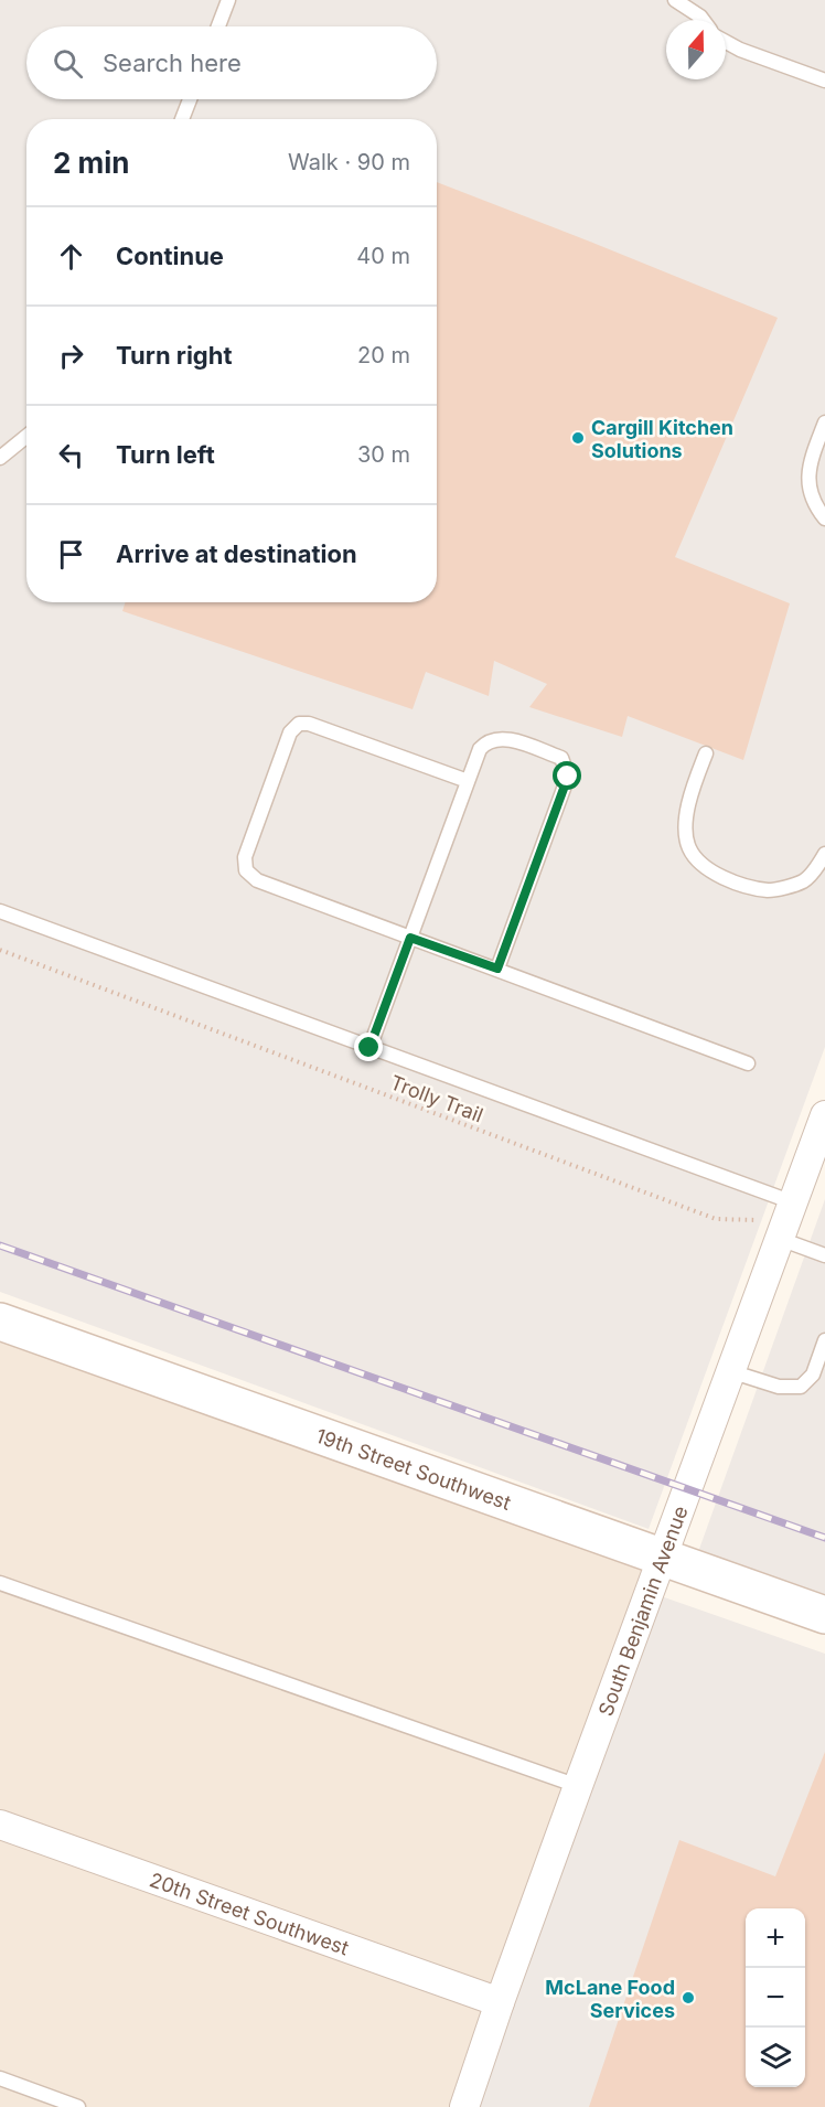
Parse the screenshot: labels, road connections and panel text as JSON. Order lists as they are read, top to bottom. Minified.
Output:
{"streets":{"main road":["19th Street Southwest"],"street":["South Benjamin Avenue","20th Street Southwest"],"path":["Trolly Trail"]},"crossings":[["Trolly Trail","South Benjamin Avenue"],["19th Street Southwest","South Benjamin Avenue"],["South Benjamin Avenue","20th Street Southwest"]],"places":["Cargill Kitchen Solutions","McLane Food Services"],"north":"top","page":{"search":"Search here","heading":["2 min","Walk · 90 m"],"list":[["Continue","40 m"],["Turn right","20 m"],["Turn left","30 m"],"Arrive at destination"],"map_buttons":["+","−"]}}
